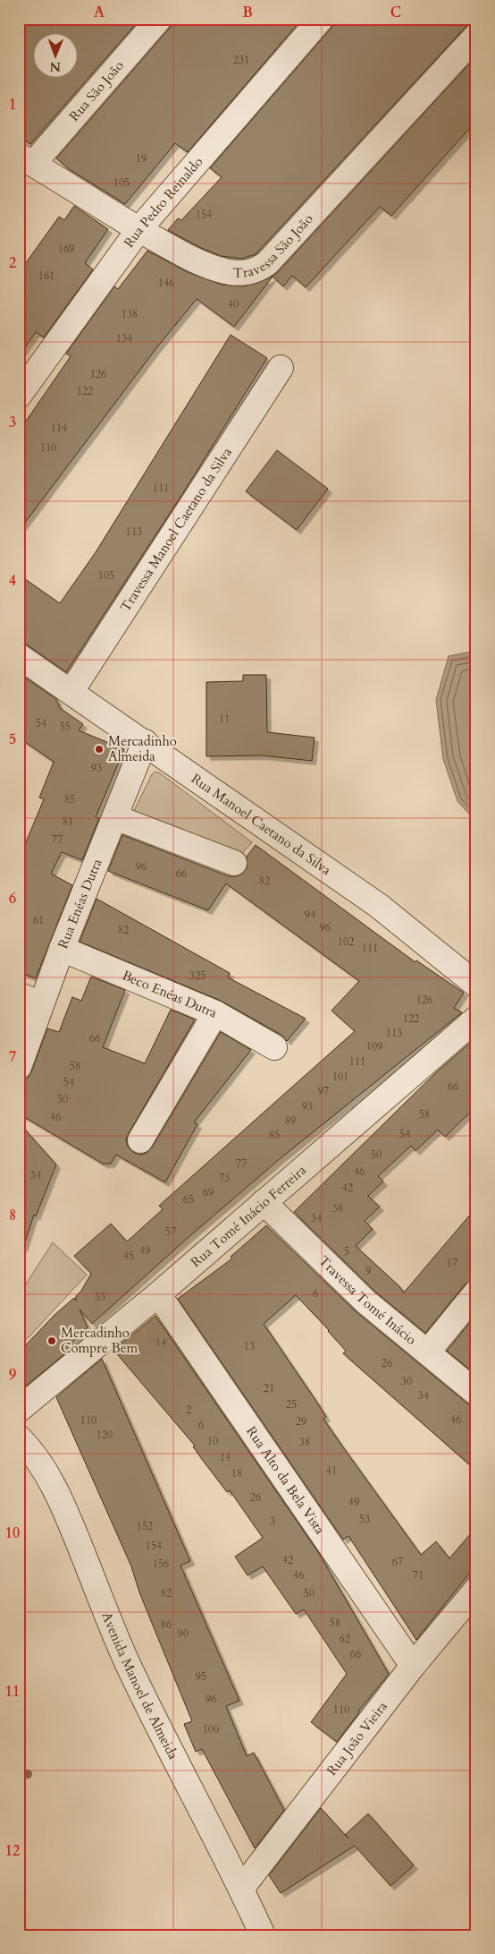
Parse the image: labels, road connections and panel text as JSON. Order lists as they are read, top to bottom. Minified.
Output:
{"streets":{"street":["Rua São João","Rua Pedro Reinaldo","Travessa São João","Travessa Manoel Caetano da Silva","Rua Manoel Caetano da Silva","Rua Enéas Dutra","Beco Enéas Dutra","Rua Tomé Inácio Ferreira","Travessa Tomé Inácio","Rua Alto da Bela Vista","Avenida Manoel de Almeida","Rua João Vieira"]},"crossings":[["Rua São João","Travessa São João"],["Rua Pedro Reinaldo","Travessa São João"],["Travessa Manoel Caetano da Silva","Rua Manoel Caetano da Silva"],["Rua Manoel Caetano da Silva","Rua Enéas Dutra"],["Rua Enéas Dutra","Beco Enéas Dutra"],["Rua Tomé Inácio Ferreira","Travessa Tomé Inácio"],["Rua Tomé Inácio Ferreira","Rua Alto da Bela Vista"],["Rua Alto da Bela Vista","Rua João Vieira"],["Avenida Manoel de Almeida","Rua João Vieira"]],"places":["Mercadinho Almeida","Mercadinho Compre Bem"],"house_numbers":["231","19","105","154","169","161","146","40","138","134","126","122","114","110","111","113","105","11","54","55","93","85","81","77","96","66","82","94","61","96","82","102","111","325","126","122","113","66","109","111","58","101","54","66","97","50","93","58","46","89","54","85","50","77","46","34","73","42","69","65","38","34","57","49","5","45","17","9","6","33","14","13","26","30","21","34","25","2","46","110","29","6","120","10","38","14","41","18","26","49","53","3","152","154","42","67","156","46","71","82","50","58","86","90","62","66","95","96","110","100"],"north":"bottom","grid":{"columns":["A","B","C"],"rows":["1","2","3","4","5","6","7","8","9","10","11","12"]}}
